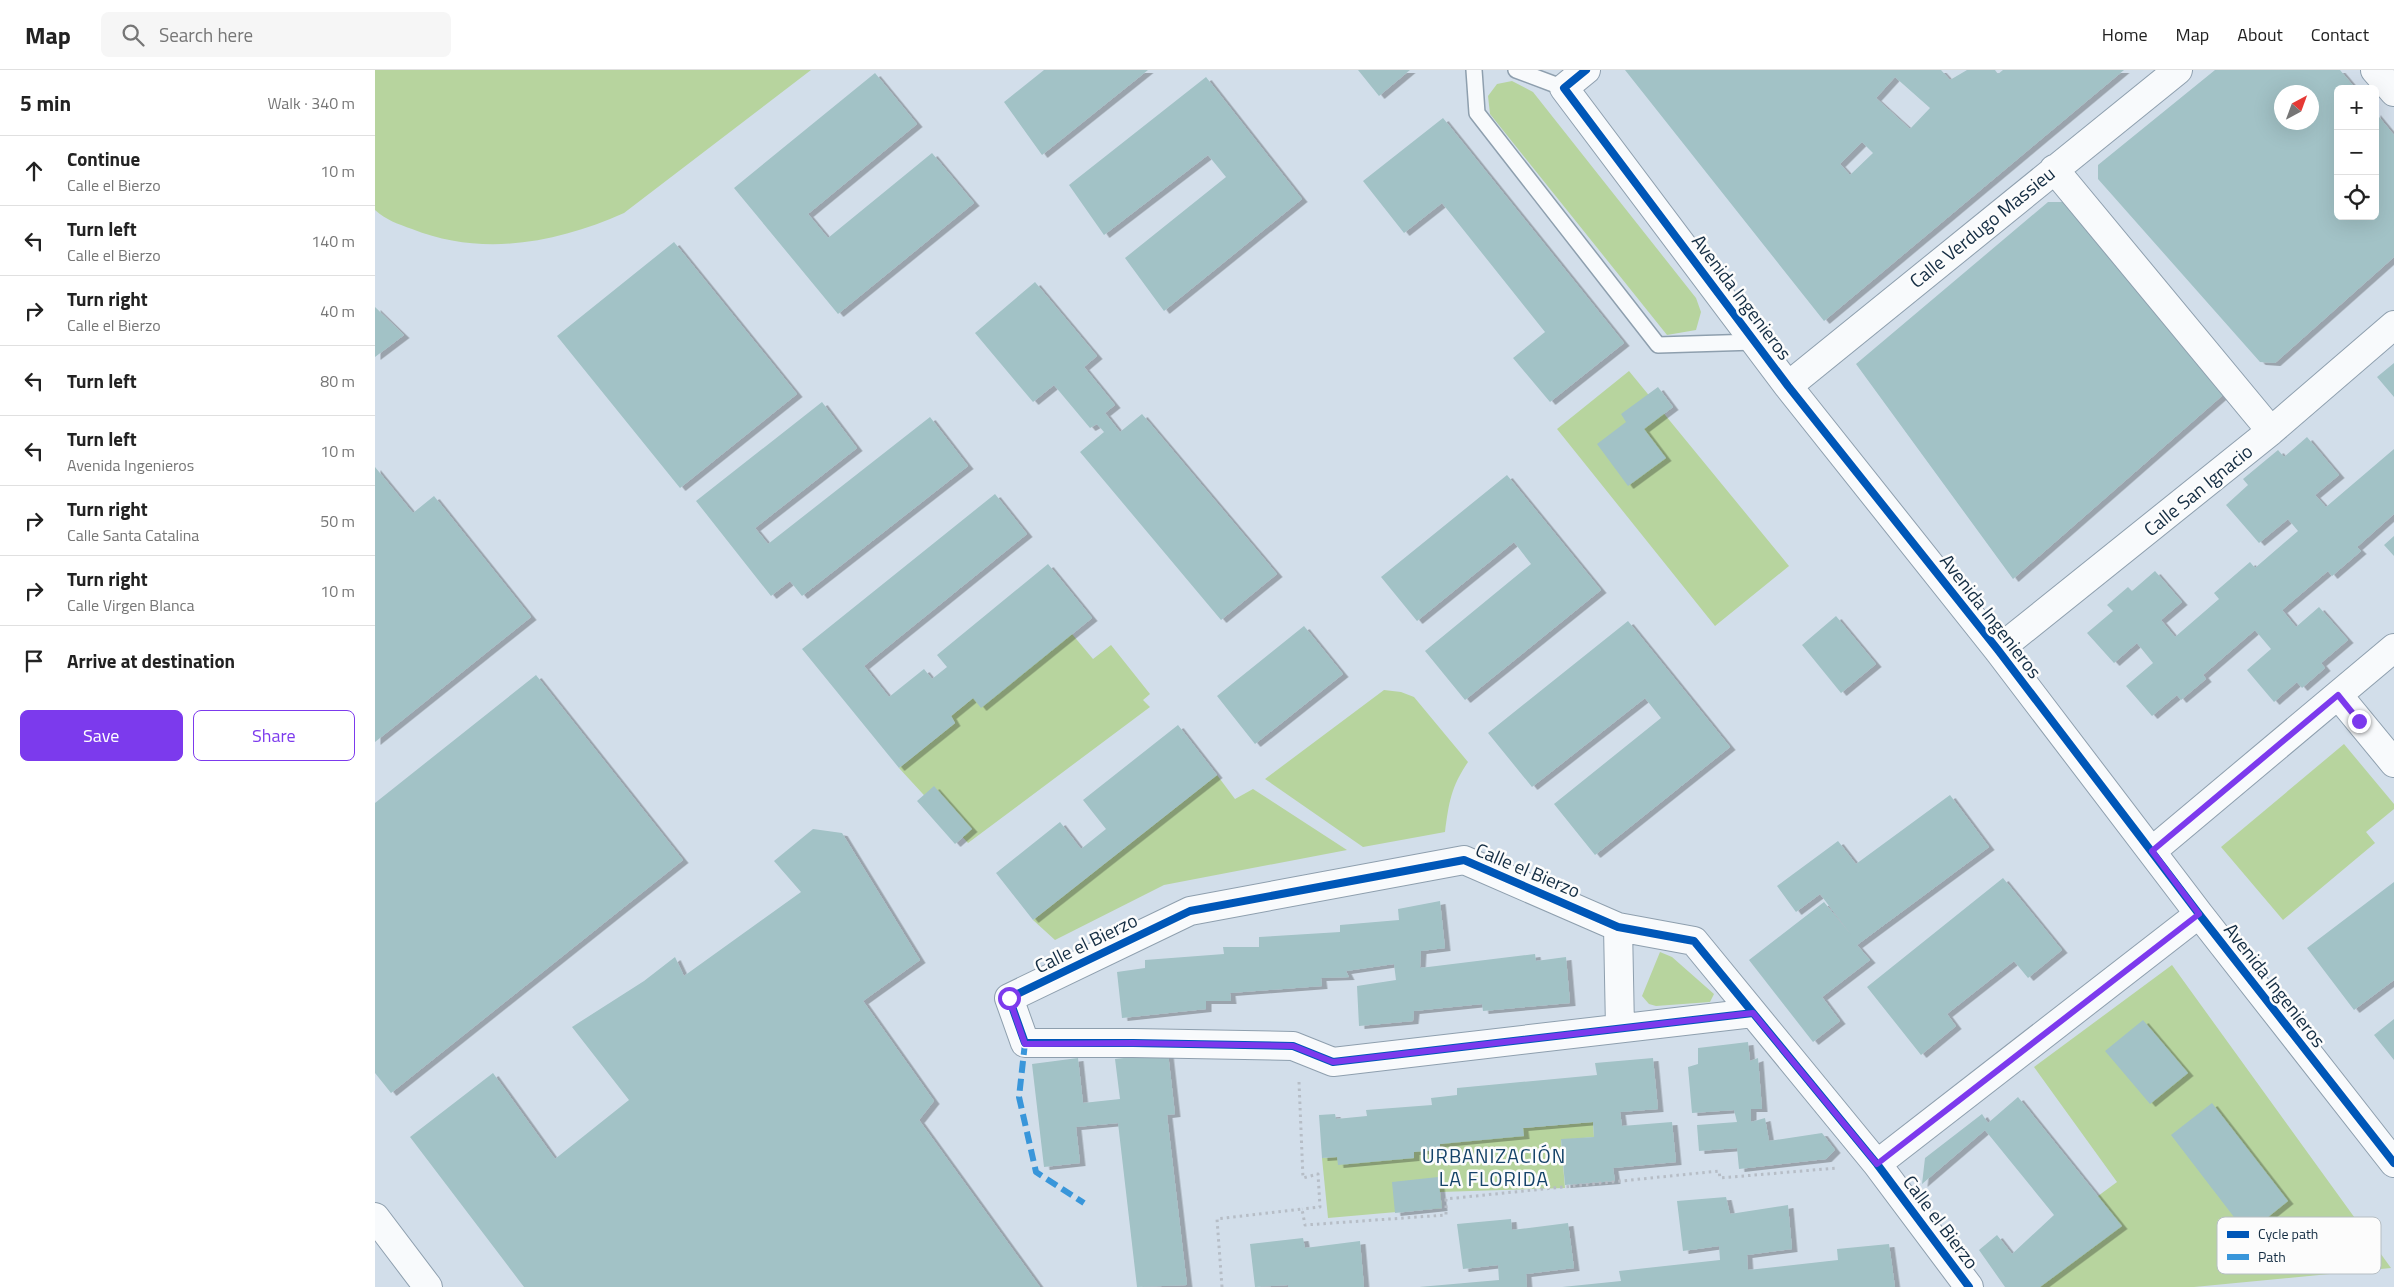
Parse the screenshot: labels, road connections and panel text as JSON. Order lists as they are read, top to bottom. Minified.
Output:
{"streets":{"street":["Calle Verdugo Massieu","Avenida Ingenieros","Calle San Ignacio","Calle el Bierzo"]},"crossings":[["Calle Verdugo Massieu","Avenida Ingenieros"],["Avenida Ingenieros","Calle San Ignacio"]],"districts":["URBANIZACIÓN LA FLORIDA"],"legend":["Cycle path","Path"],"north":"top right","page":{"header":"Map","search":"Search here","nav":["Home","Map","About","Contact"],"heading":["5 min","Walk · 340 m"],"map_buttons":["+","−"],"list":[["Continue","Calle el Bierzo","10 m"],["Turn left","Calle el Bierzo","140 m"],["Turn right","Calle el Bierzo","40 m"],["Turn left","80 m"],["Turn left","Avenida Ingenieros","10 m"],["Turn right","Calle Santa Catalina","50 m"],["Turn right","Calle Virgen Blanca","10 m"],"Arrive at destination"],"buttons":["Save","Share"]}}
